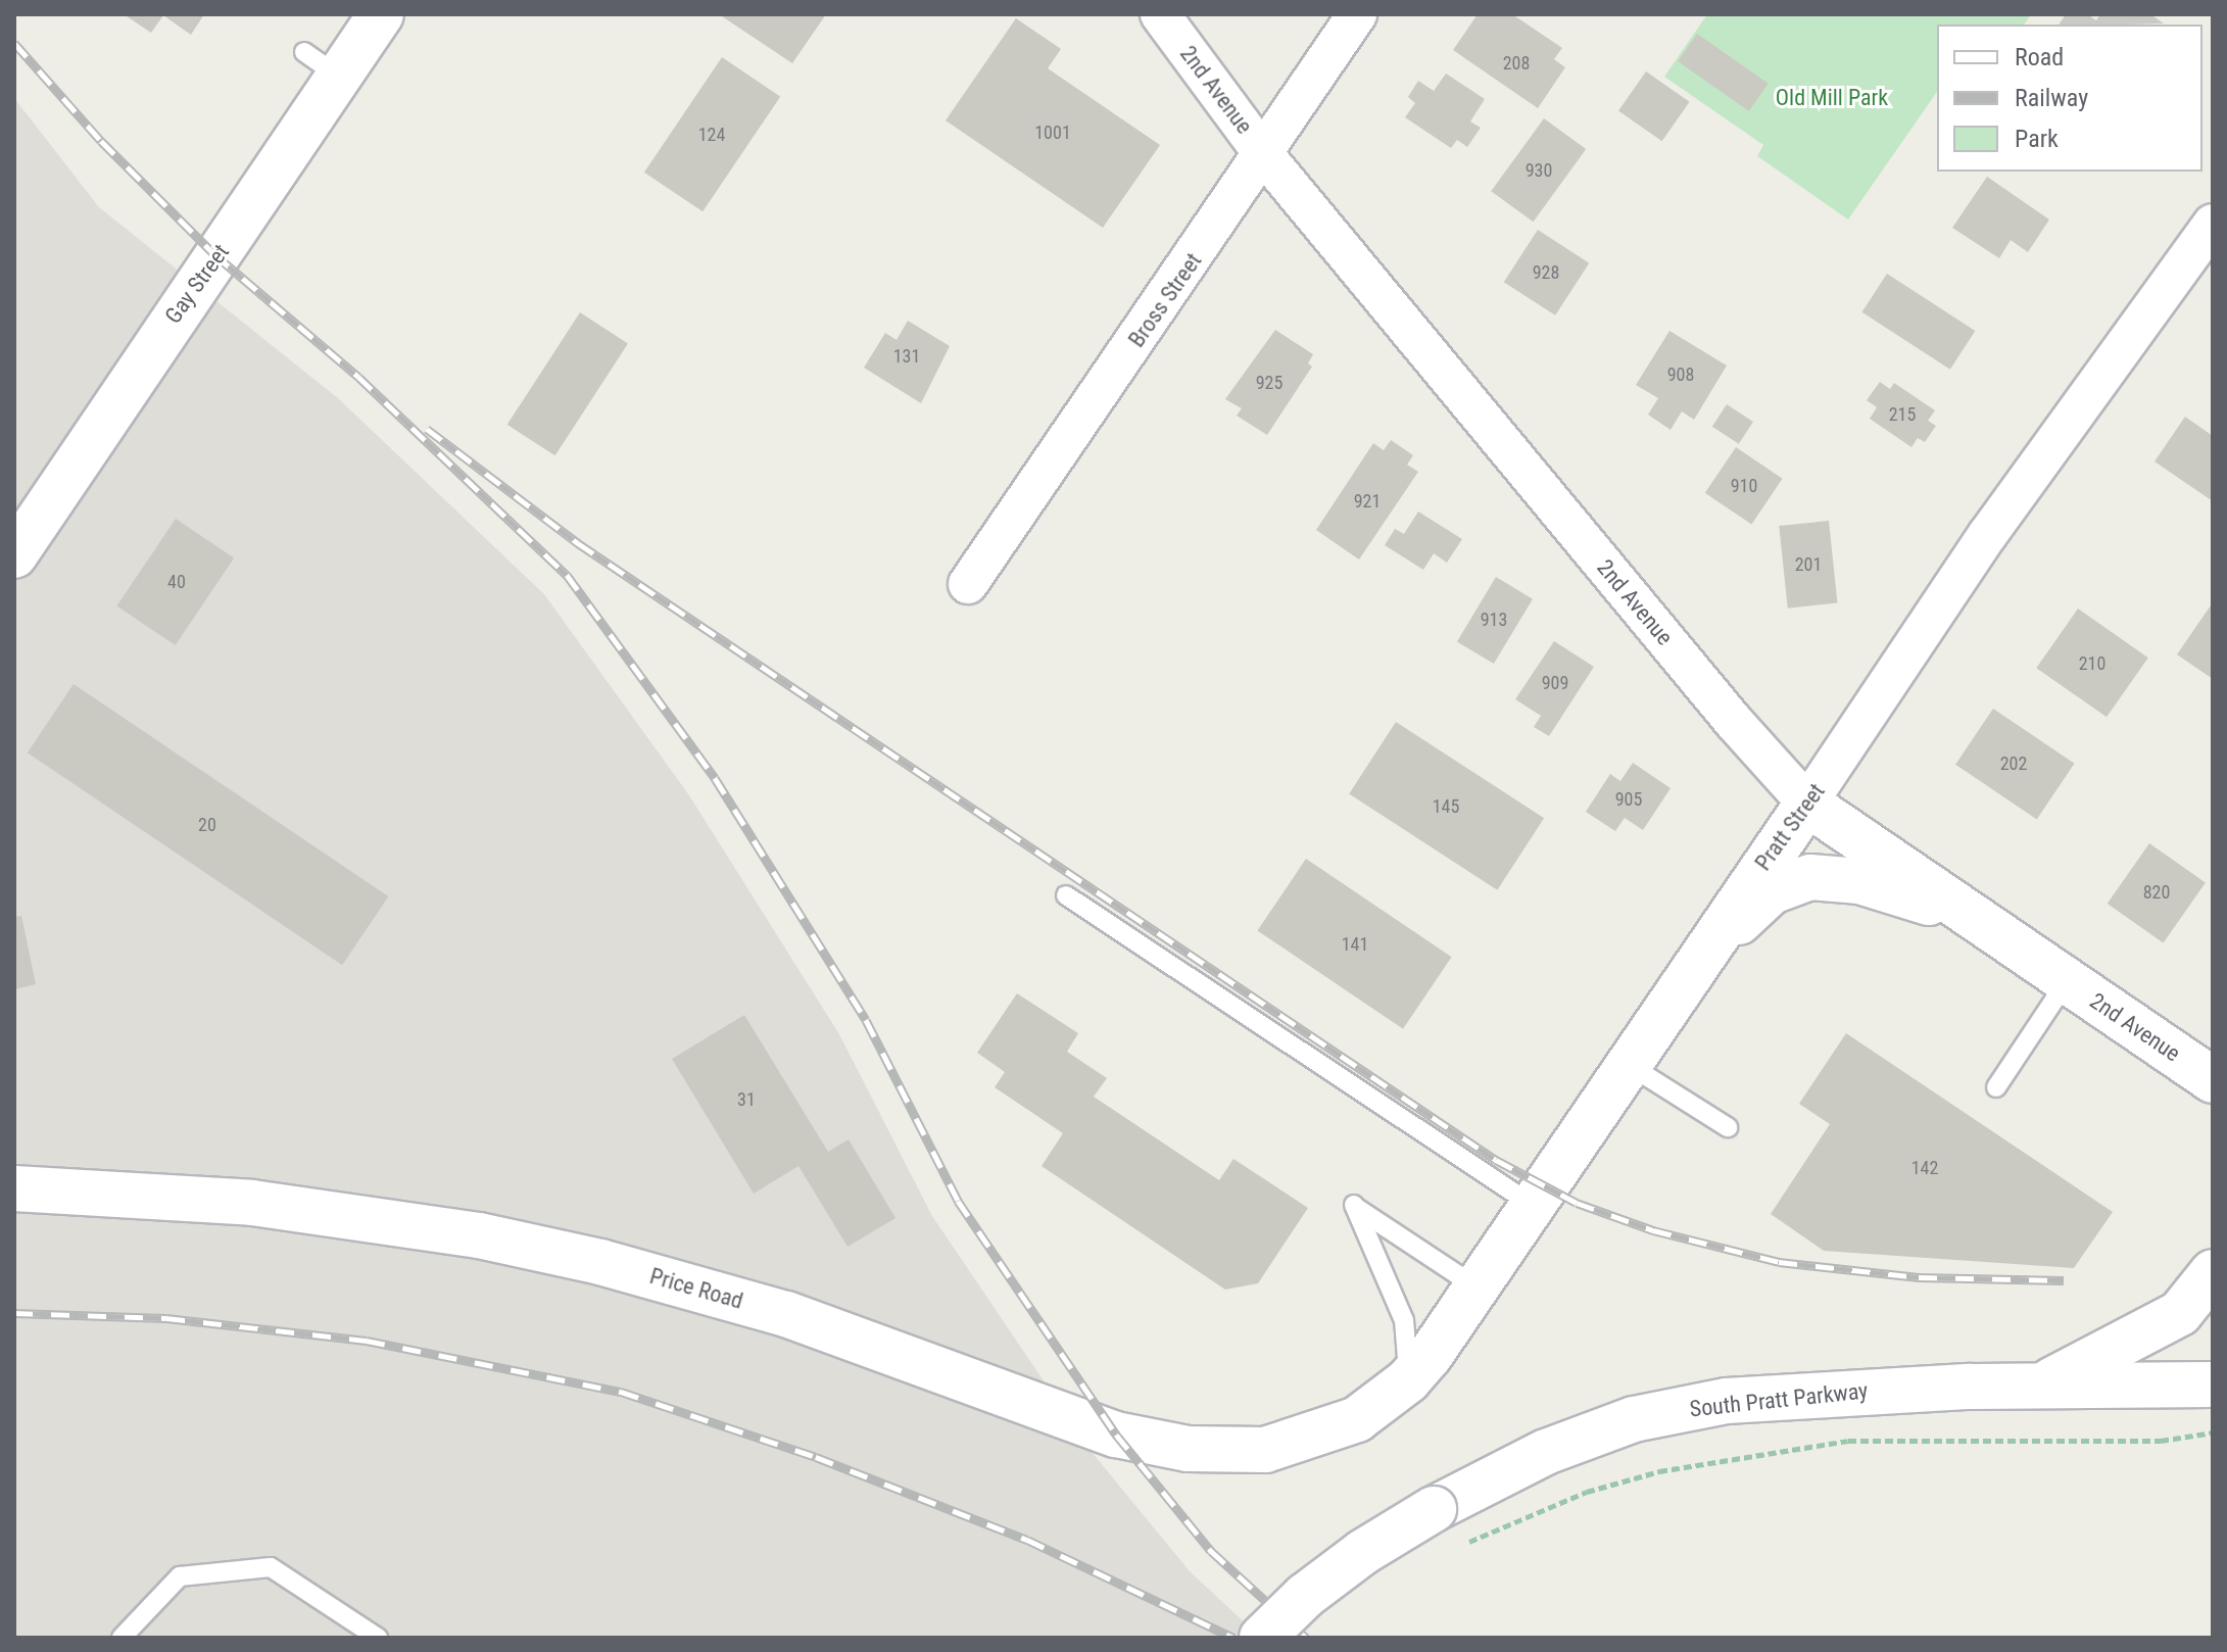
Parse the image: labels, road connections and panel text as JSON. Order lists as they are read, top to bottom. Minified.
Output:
{"streets":{"street":["2nd Avenue","Gay Street","Bross Street","Pratt Street","Price Road","South Pratt Parkway"]},"crossings":[["2nd Avenue","Bross Street"],["2nd Avenue","Pratt Street"],["Pratt Street","Price Road"]],"parks":["Old Mill Park"],"house_numbers":["208","1001","124","930","928","131","908","925","215","910","921","201","40","913","210","909","202","905","145","20","820","141","31","142"],"legend":["Road","Railway","Park"]}
